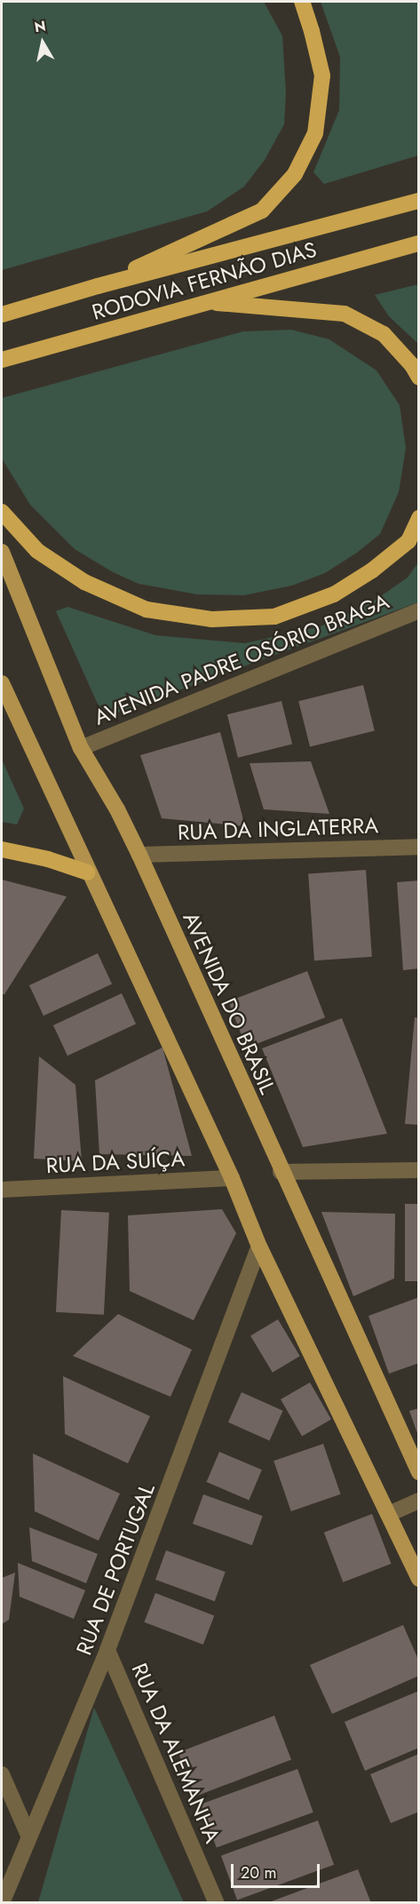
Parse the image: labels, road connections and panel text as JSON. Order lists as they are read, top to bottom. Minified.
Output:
{"streets":{"highway":["RODOVIA FERNÃO DIAS"],"main road":["AVENIDA DO BRASIL"],"street":["AVENIDA PADRE OSÓRIO BRAGA","RUA DA INGLATERRA","RUA DA SUÍÇA","RUA DE PORTUGAL","RUA DA ALEMANHA"]},"crossings":[["AVENIDA PADRE OSÓRIO BRAGA","AVENIDA DO BRASIL"],["RUA DA INGLATERRA","AVENIDA DO BRASIL"],["RUA DE PORTUGAL","RUA DA ALEMANHA"]],"scale_bar":"20 m","north":"top"}
